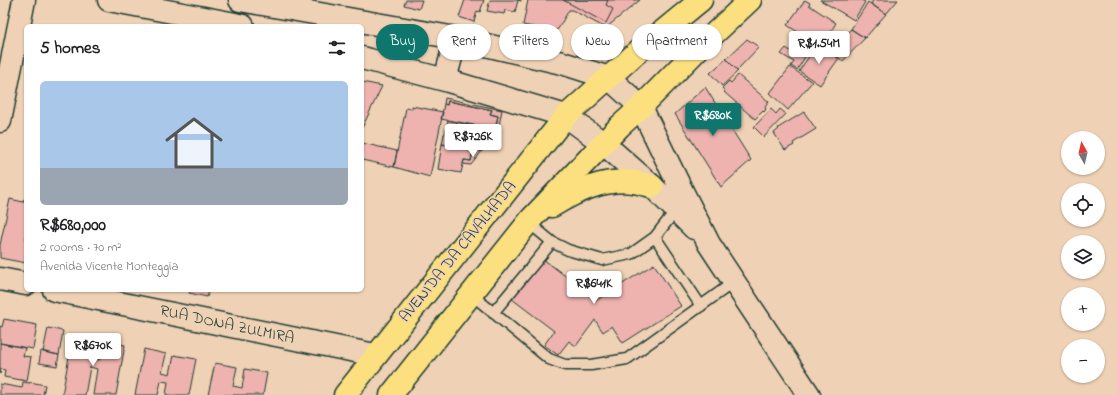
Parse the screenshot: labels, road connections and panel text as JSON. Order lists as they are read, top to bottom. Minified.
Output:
{"streets":{"main road":["AVENIDA DA CAVALHADA","RUA DONA ZULMIRA"]},"crossings":[["AVENIDA DA CAVALHADA","RUA DONA ZULMIRA"]],"north":"top","page":{"chip":["Buy","Rent","Filters","New","Apartment"],"heading":"5 homes","price":["R$1.54M","R$680K","R$726K","R$641K","R$670K"],"list":[{"name":"R$680,000","note":"2 rooms · 70 m² · Avenida Vicente Monteggia"}],"map_buttons":["+","−"]}}
